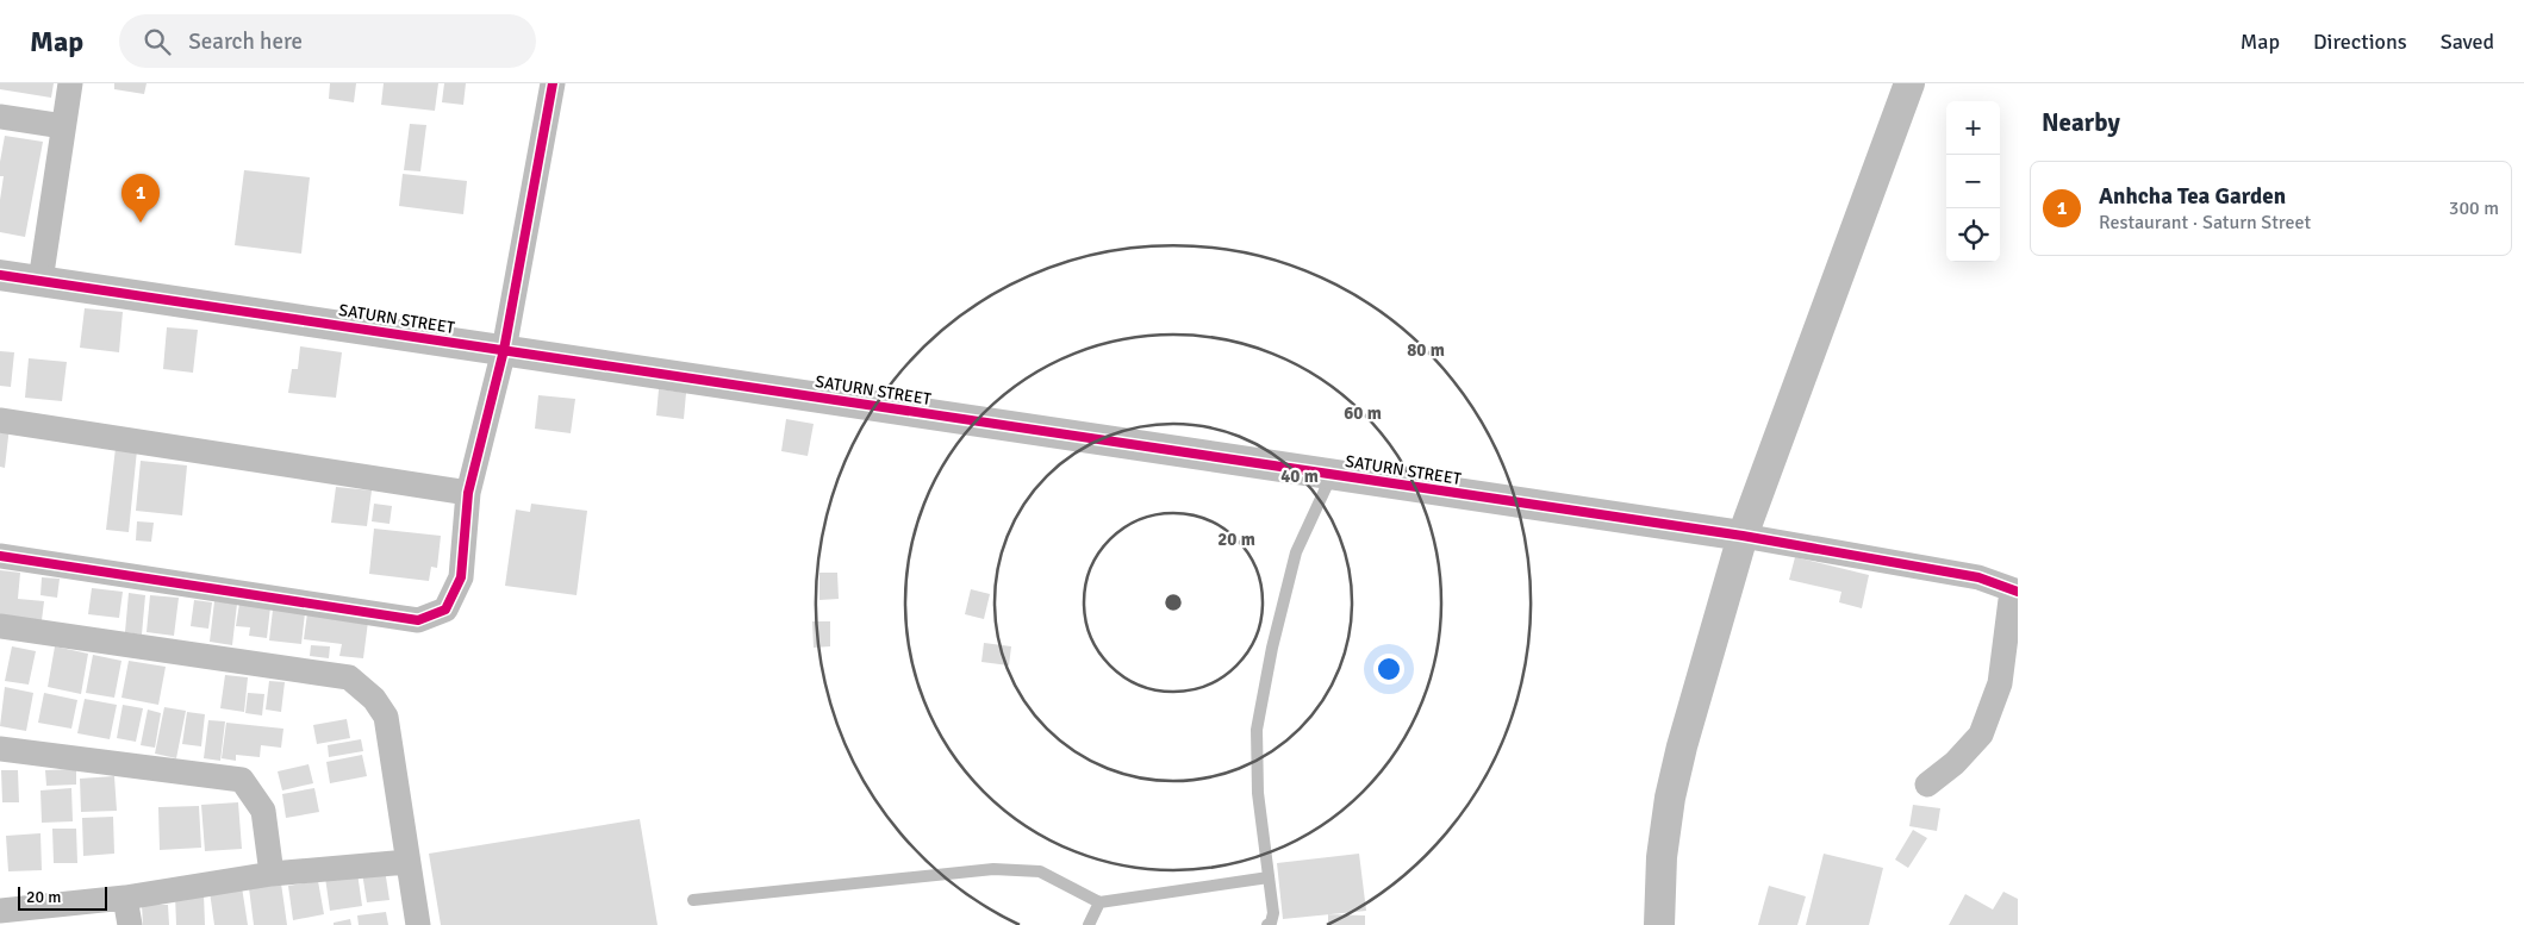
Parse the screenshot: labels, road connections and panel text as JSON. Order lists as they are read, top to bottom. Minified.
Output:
{"streets":{"street":["SATURN STREET"]},"scale_bar":"20 m","page":{"header":"Map","search":"Search here","nav":["Map","Directions","Saved"],"heading":"Nearby","map_buttons":["+","−"],"list":[{"mark":"1","name":"Anhcha Tea Garden","note":"Restaurant · Saturn Street","value":"300 m"}],"pins":"1","scale":"20 m"},"rings":["80 m","60 m","40 m","20 m"]}
